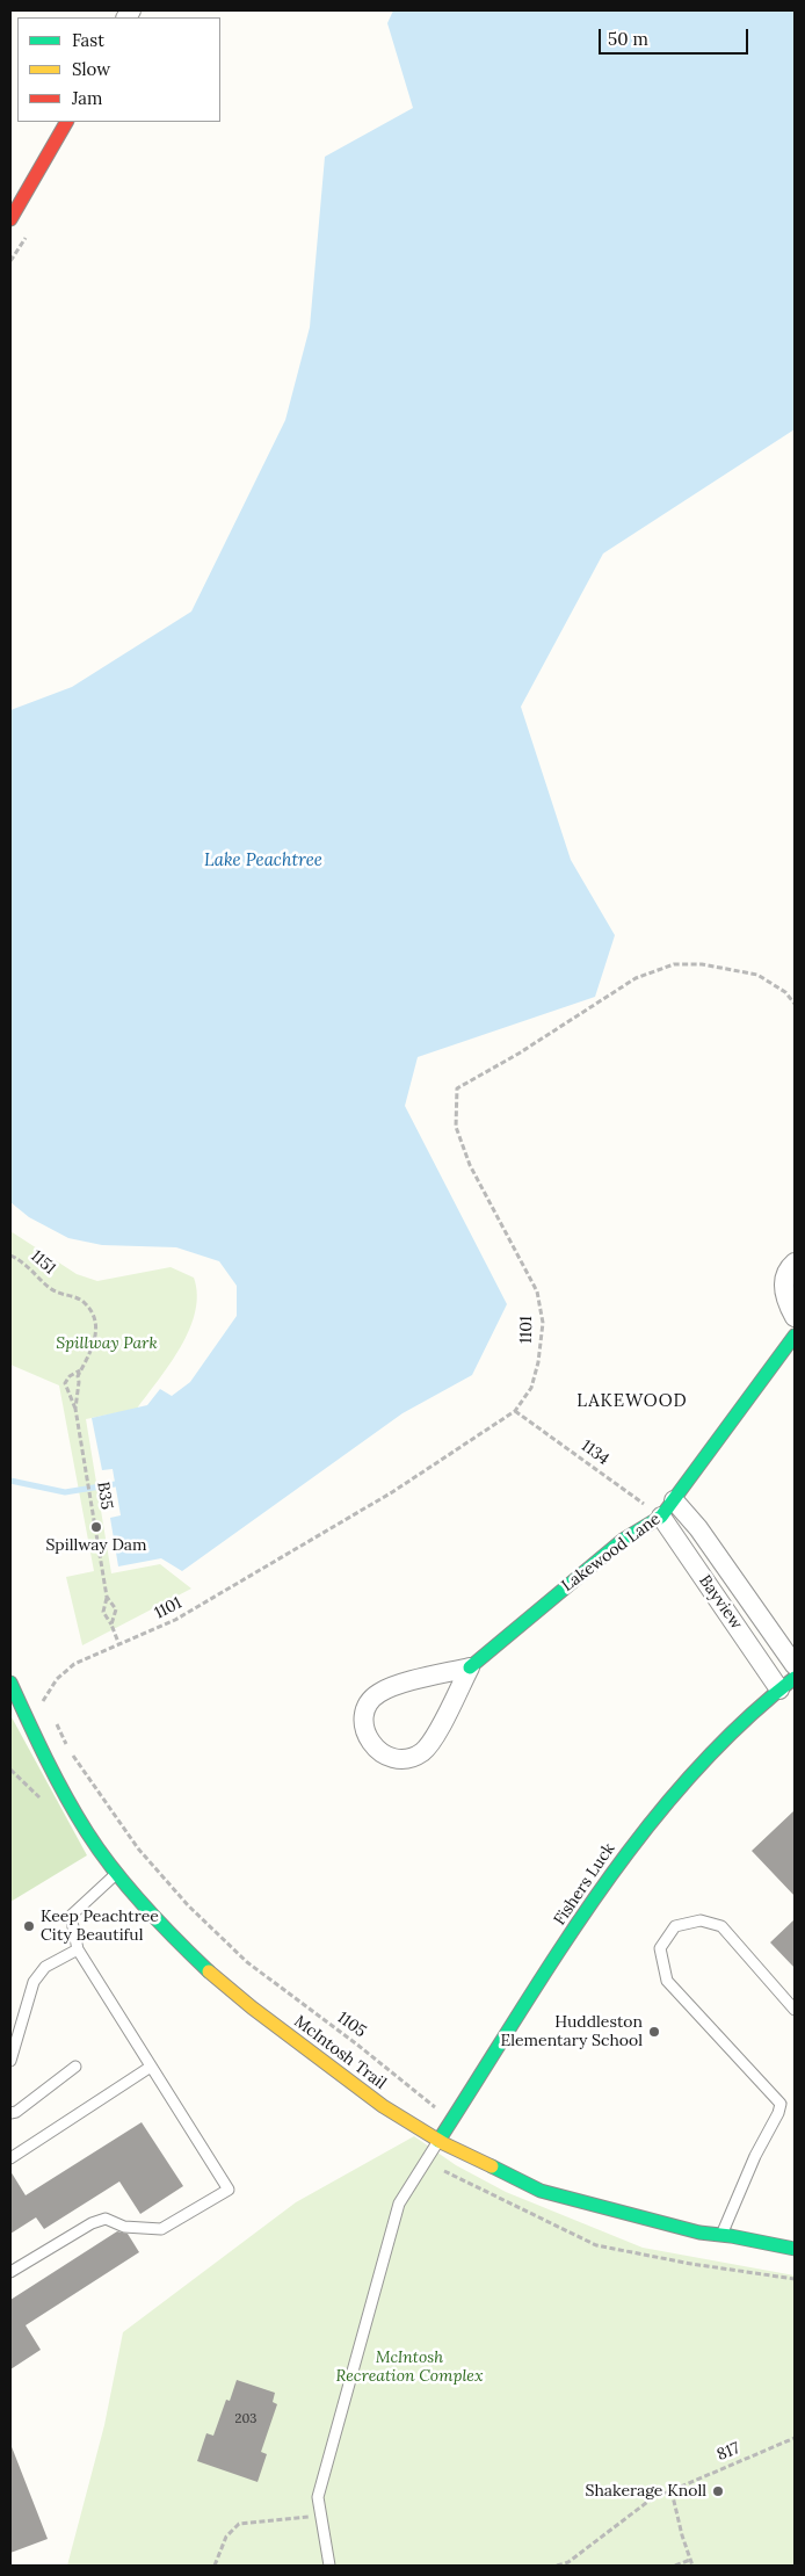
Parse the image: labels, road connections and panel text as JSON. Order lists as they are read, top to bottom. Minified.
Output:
{"streets":{"street":["Lakewood Lane","Bayview","Fishers Luck","McIntosh Trail"],"path":["1151","1101","1134","B35","1105","817"]},"crossings":[["1151","B35"],["1101","1134"],["1134","Lakewood Lane"],["1134","Bayview"],["Lakewood Lane","Bayview"],["Bayview","Fishers Luck"],["Fishers Luck","1105"],["Fishers Luck","McIntosh Trail"]],"districts":["LAKEWOOD"],"water":["Lake Peachtree"],"parks":["Spillway Park","McIntosh Recreation Complex"],"places":["Spillway Dam","Keep Peachtree City Beautiful","Huddleston Elementary School","Shakerage Knoll"],"house_numbers":["203"],"legend":["Fast","Slow","Jam"],"scale_bar":"50 m"}
